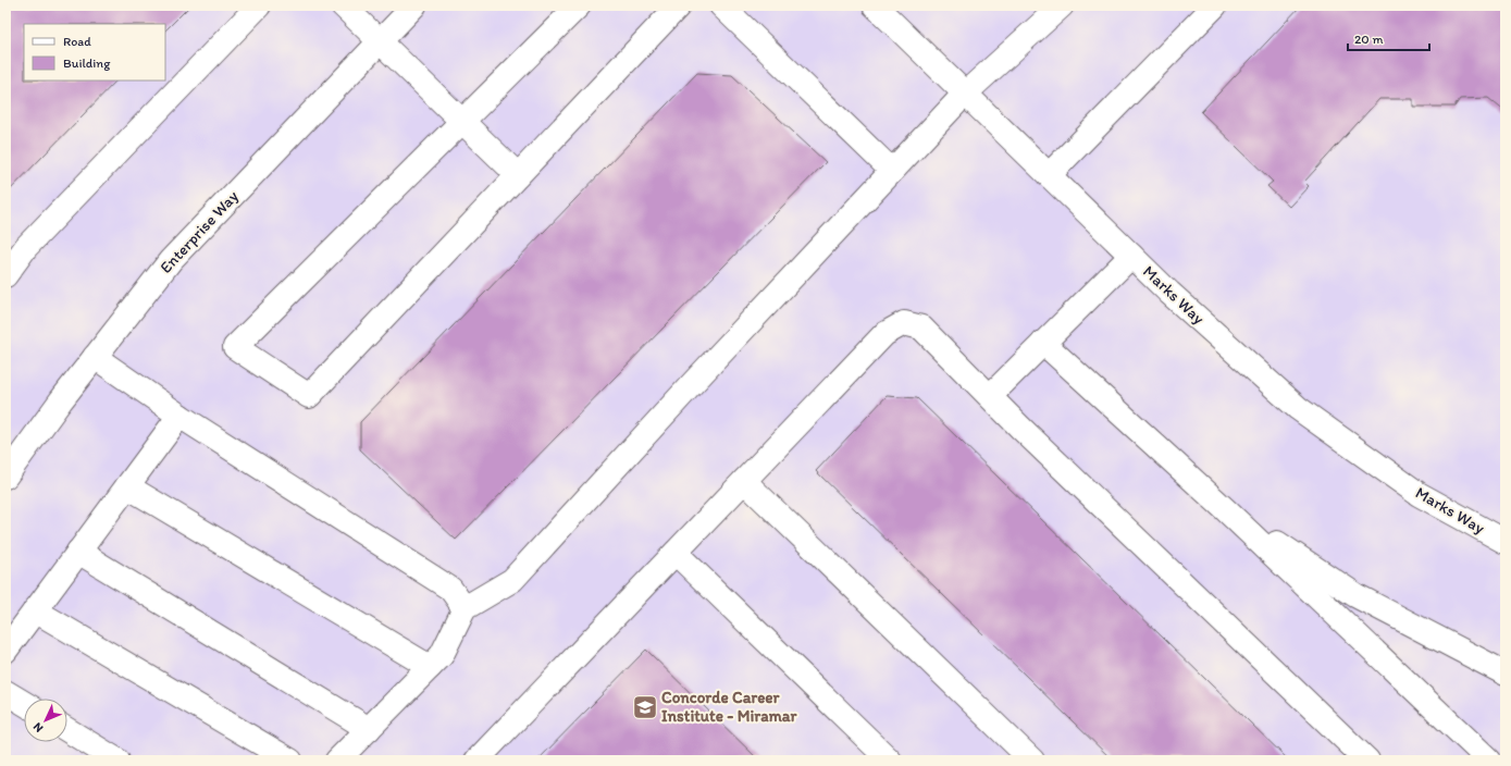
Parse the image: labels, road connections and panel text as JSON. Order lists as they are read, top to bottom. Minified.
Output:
{"streets":{"street":["Enterprise Way","Marks Way"]},"places":{"school or university":["Concorde Career Institute - Miramar"]},"legend":["Road","Building"],"scale_bar":"20 m","north":"bottom left"}
